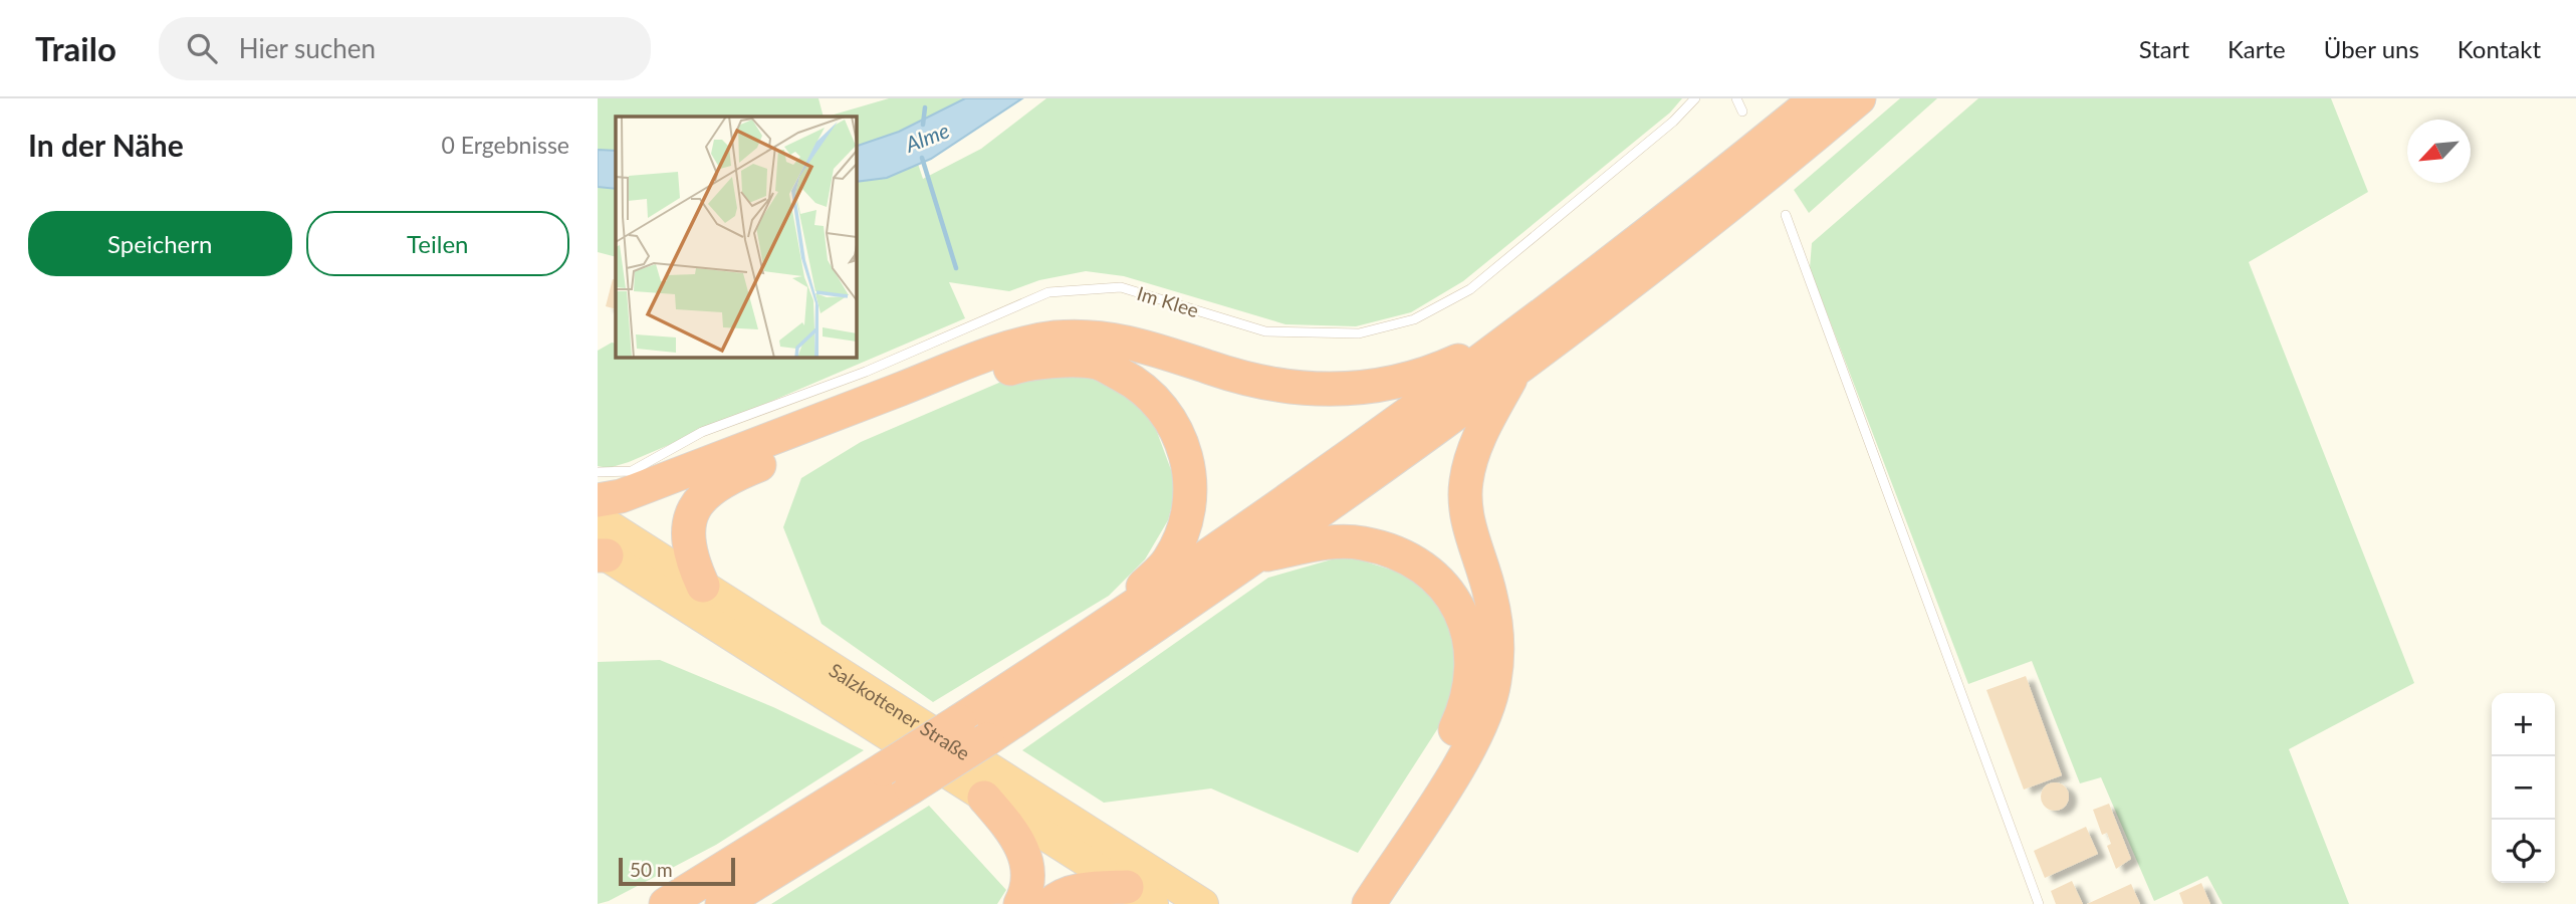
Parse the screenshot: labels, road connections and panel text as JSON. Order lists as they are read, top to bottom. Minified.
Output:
{"streets":{"highway":["Salzkottener Straße"],"lane":["Im Klee"]},"water":["Alme"],"scale_bar":"50 m","north":"bottom left","page":{"header":"Trailo","search":"Hier suchen","nav":["Start","Karte","Über uns","Kontakt"],"heading":["In der Nähe","0 Ergebnisse"],"buttons":["Speichern","Teilen"],"map_buttons":["+","−"],"scale":"50 m"}}
